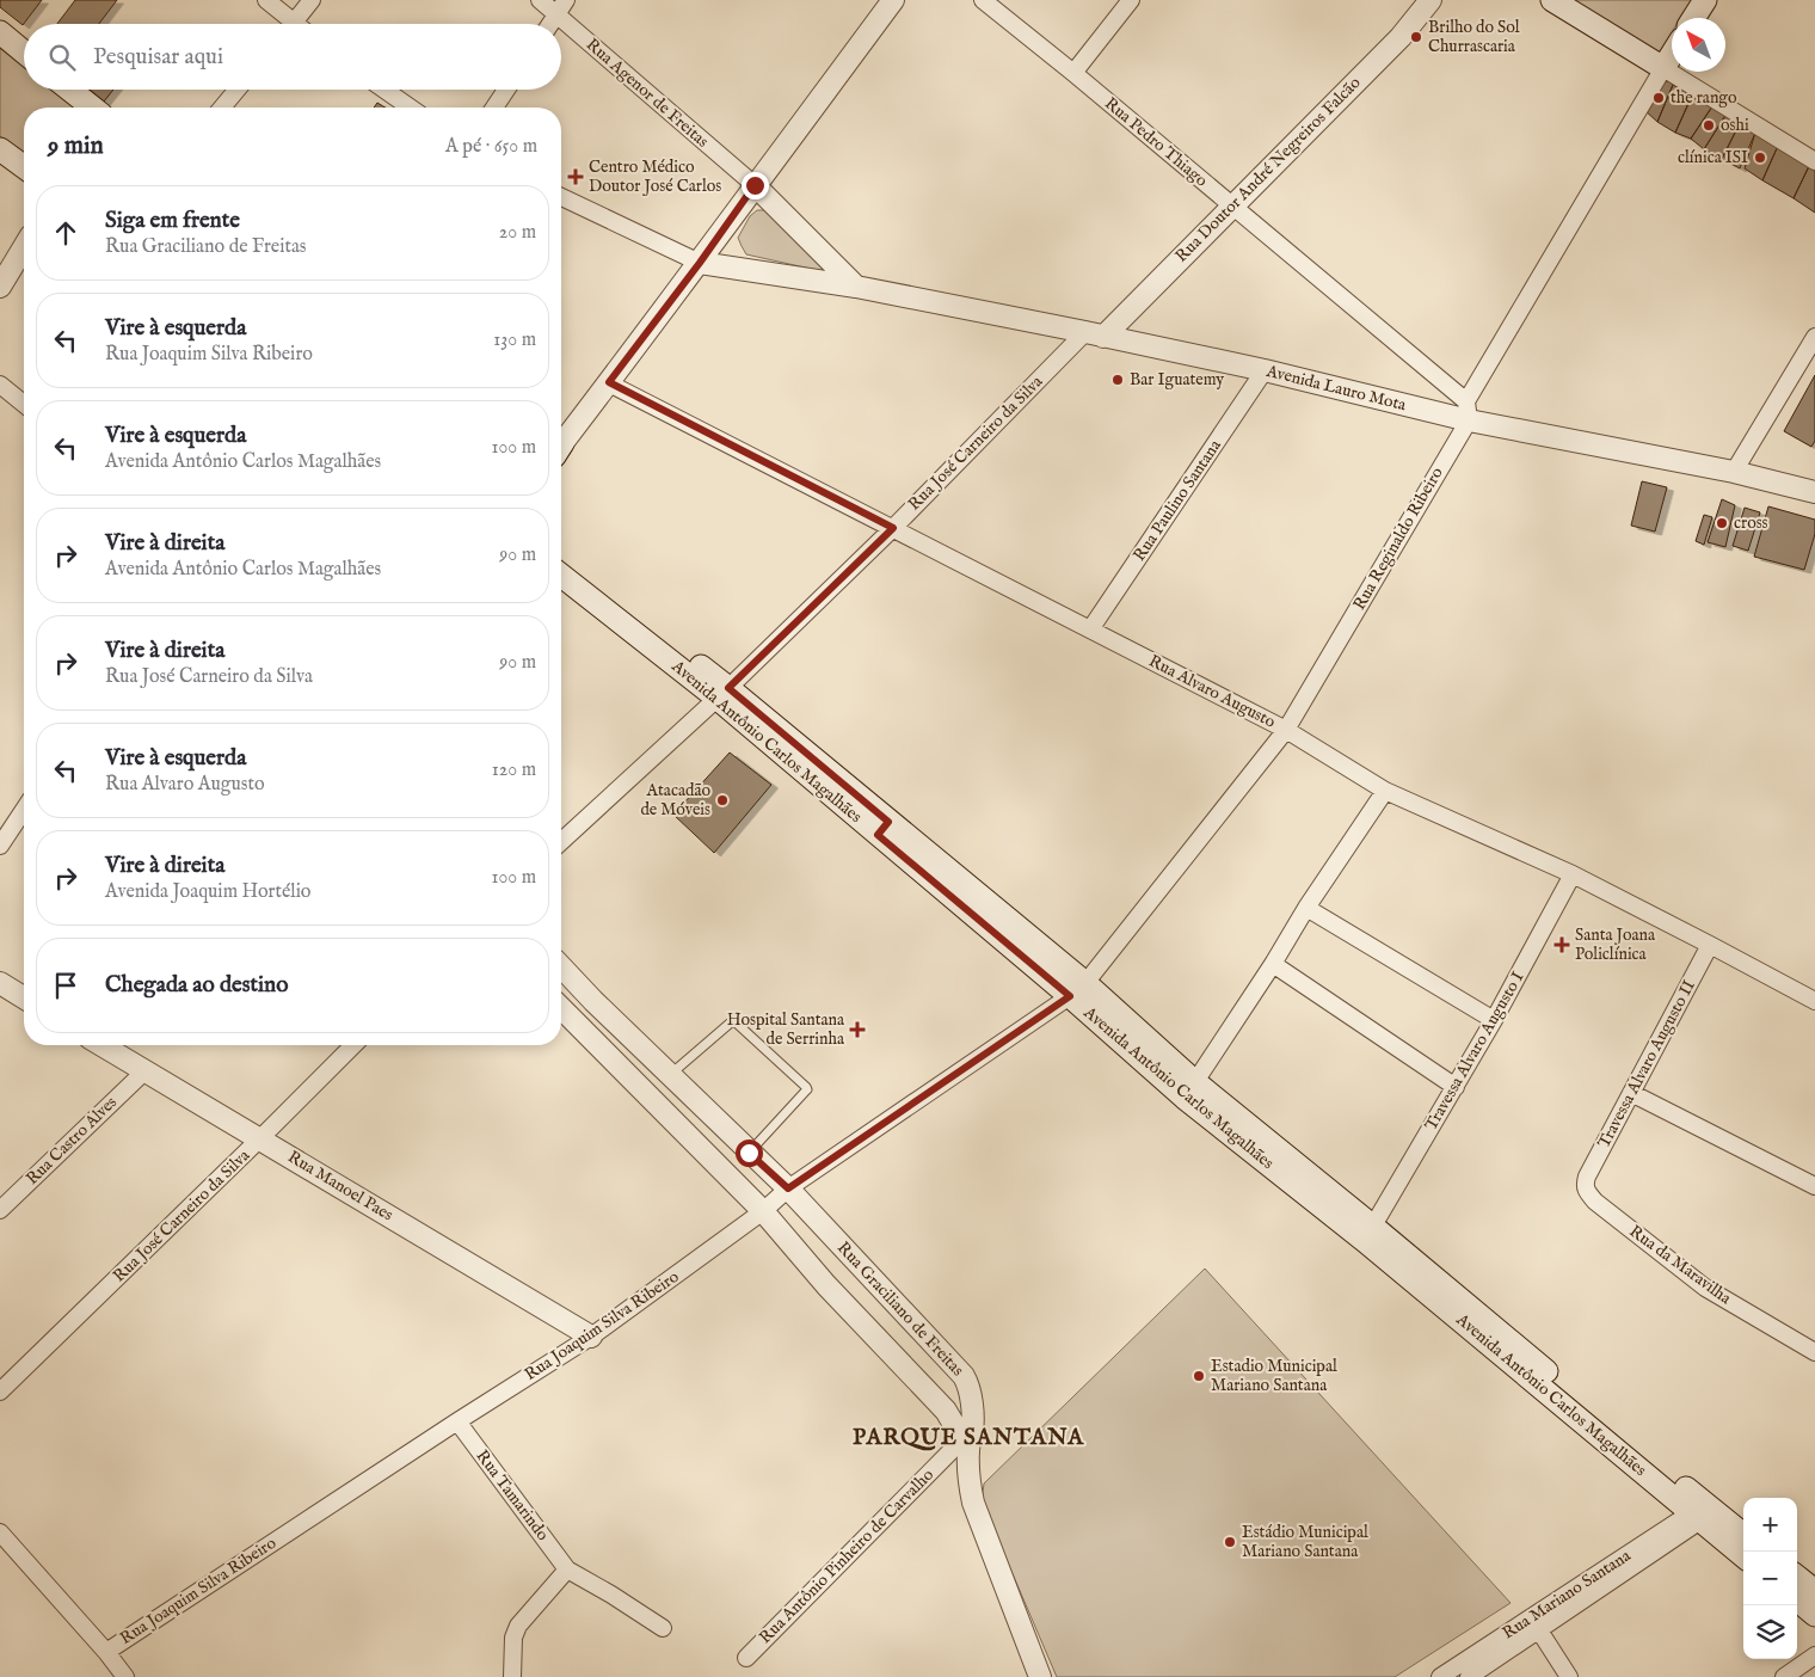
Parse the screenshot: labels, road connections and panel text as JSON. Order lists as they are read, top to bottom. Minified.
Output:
{"streets":{"main road":["Avenida Antônio Carlos Magalhães"],"street":["Rua Agenor de Freitas","Rua Pedro Thiago","Rua Doutor André Negreiros Falcão","Avenida Lauro Mota","Rua José Carneiro da Silva","Rua Paulino Santana","Rua Reginaldo Ribeiro","Rua Alvaro Augusto","Travessa Alvaro Augusto I","Travessa Alvaro Augusto II","Rua Castro Alves","Rua Manoel Paes","Rua da Maravilha","Rua Graciliano de Freitas","Rua Joaquim Silva Ribeiro","Rua Tamarindo","Rua Antônio Pinheiro de Carvalho","Rua Mariano Santana"]},"crossings":[["Rua Pedro Thiago","Rua Doutor André Negreiros Falcão"],["Rua Pedro Thiago","Avenida Lauro Mota"],["Rua Pedro Thiago","Rua Reginaldo Ribeiro"],["Rua Doutor André Negreiros Falcão","Avenida Lauro Mota"],["Rua Doutor André Negreiros Falcão","Rua José Carneiro da Silva"],["Avenida Lauro Mota","Rua José Carneiro da Silva"],["Avenida Lauro Mota","Rua Paulino Santana"],["Avenida Lauro Mota","Rua Reginaldo Ribeiro"],["Rua José Carneiro da Silva","Rua Alvaro Augusto"],["Rua José Carneiro da Silva","Avenida Antônio Carlos Magalhães"],["Rua José Carneiro da Silva","Rua Manoel Paes"],["Rua Paulino Santana","Rua Alvaro Augusto"],["Rua Reginaldo Ribeiro","Rua Alvaro Augusto"],["Rua Reginaldo Ribeiro","Avenida Antônio Carlos Magalhães"],["Rua Reginaldo Ribeiro","Rua Joaquim Silva Ribeiro"],["Rua Alvaro Augusto","Travessa Alvaro Augusto I"],["Rua Alvaro Augusto","Travessa Alvaro Augusto II"],["Avenida Antônio Carlos Magalhães","Travessa Alvaro Augusto I"],["Avenida Antônio Carlos Magalhães","Rua Joaquim Silva Ribeiro"],["Avenida Antônio Carlos Magalhães","Rua Mariano Santana"],["Travessa Alvaro Augusto II","Rua da Maravilha"],["Rua Castro Alves","Rua Manoel Paes"],["Rua Manoel Paes","Rua Joaquim Silva Ribeiro"],["Rua Graciliano de Freitas","Rua Joaquim Silva Ribeiro"],["Rua Graciliano de Freitas","Rua Antônio Pinheiro de Carvalho"],["Rua Joaquim Silva Ribeiro","Rua Tamarindo"]],"districts":["PARQUE SANTANA"],"places":{"other":["Brilho do Sol Churrascaria","the rango","oshi","clínica ISI","Bar Iguatemy","cross","Atacadão de Móveis","Estadio Municipal Mariano Santana","Estádio Municipal Mariano Santana"],"health":["Centro Médico Doutor José Carlos","Santa Joana Policlínica","Hospital Santana de Serrinha"]},"north":"top left","page":{"search":"Pesquisar aqui","heading":["9 min","A pé · 650 m"],"list":[["Siga em frente","Rua Graciliano de Freitas","20 m"],["Vire à esquerda","Rua Joaquim Silva Ribeiro","130 m"],["Vire à esquerda","Avenida Antônio Carlos Magalhães","100 m"],["Vire à direita","Avenida Antônio Carlos Magalhães","90 m"],["Vire à direita","Rua José Carneiro da Silva","90 m"],["Vire à esquerda","Rua Alvaro Augusto","120 m"],["Vire à direita","Avenida Joaquim Hortélio","100 m"],"Chegada ao destino"],"map_buttons":["+","−"]}}
